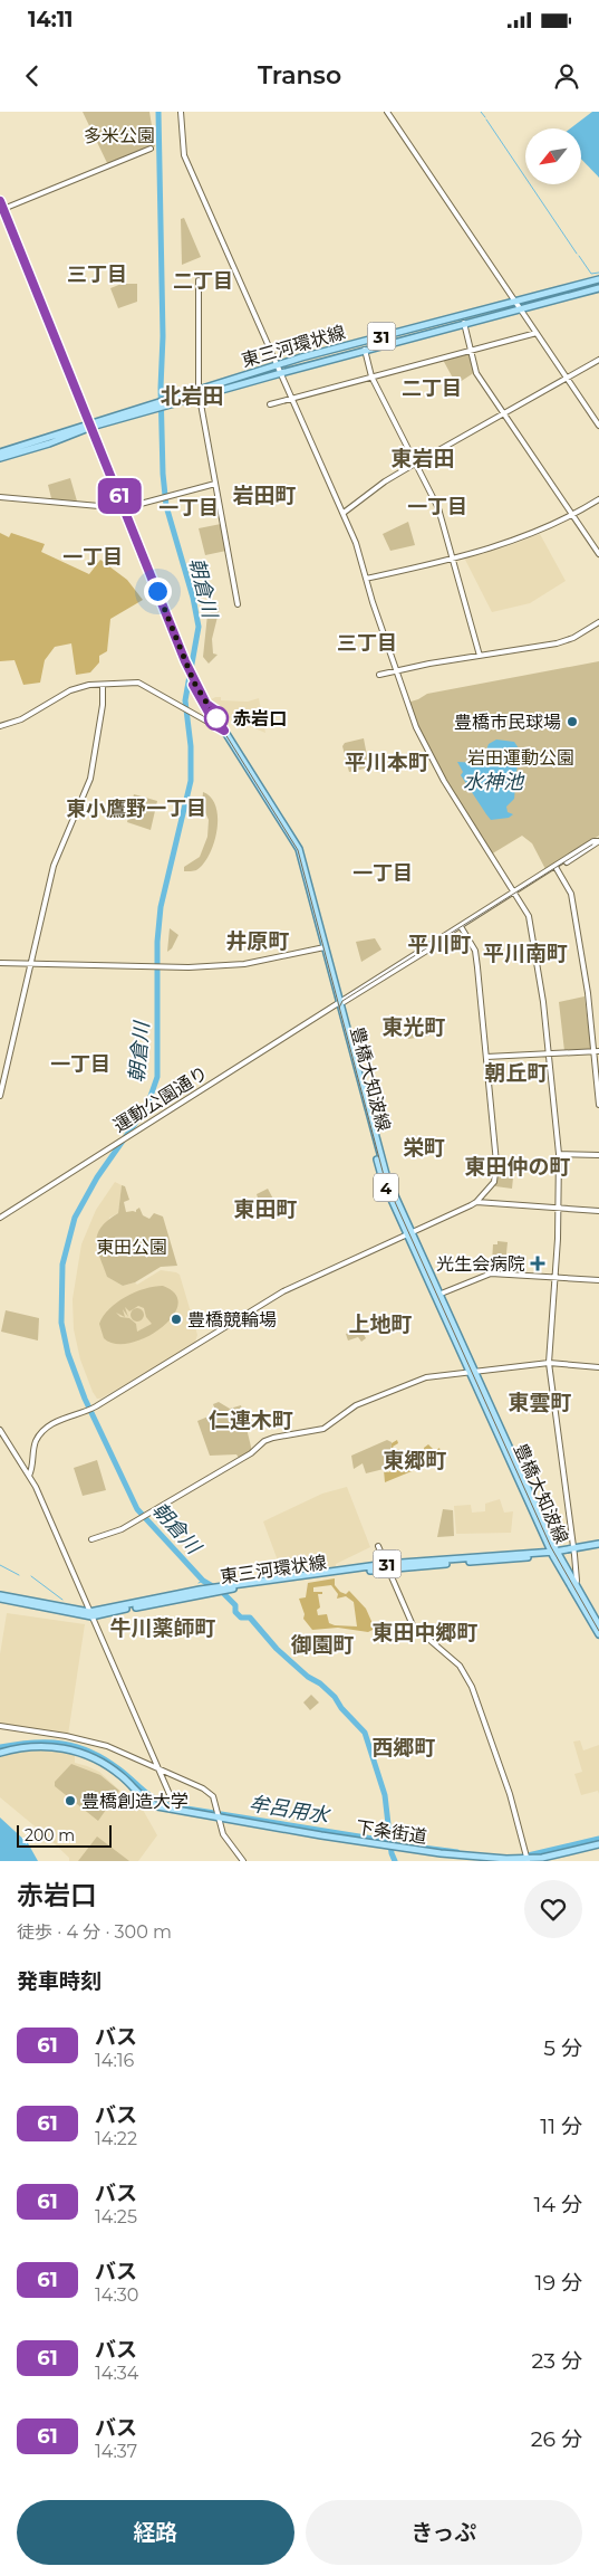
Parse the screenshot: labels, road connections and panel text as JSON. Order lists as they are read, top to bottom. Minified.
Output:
{"streets":{"main road":["31","東三河環状線","豊橋大知波線","4","下条街道"],"street":["運動公園通り"]},"crossings":[["東三河環状線","豊橋大知波線"],["豊橋大知波線","運動公園通り"]],"districts":["三丁目","二丁目","二丁目","北岩田","東岩田","岩田町","一丁目","一丁目","一丁目","三丁目","平川本町","東小鷹野一丁目","一丁目","井原町","平川町","平川南町","東光町","一丁目","朝丘町","栄町","東田仲の町","東田町","上地町","東雲町","仁連木町","東郷町","牛川薬師町","東田中郷町","御園町","西郷町"],"water":["朝倉川","水神池","牟呂用水"],"parks":["多米公園","岩田運動公園","東田公園"],"places":{"other":["赤岩口","豊橋市民球場","豊橋競輪場","豊橋創造大学"],"health":["光生会病院"]},"lines":["bus line 61"],"scale_bar":"200 m","north":"bottom left","page":{"status":"14:11","header":"Transo","on_map":"61","scale":"200 m","heading":[["赤岩口","徒歩 · 4 分 · 300 m"],"発車時刻"],"list":[{"mark":"61","name":"バス","note":"14:16","value":"5 分"},{"mark":"61","name":"バス","note":"14:22","value":"11 分"},{"mark":"61","name":"バス","note":"14:25","value":"14 分"},{"mark":"61","name":"バス","note":"14:30","value":"19 分"},{"mark":"61","name":"バス","note":"14:34","value":"23 分"},{"mark":"61","name":"バス","note":"14:37","value":"26 分"}],"buttons":["経路","きっぷ"]}}
